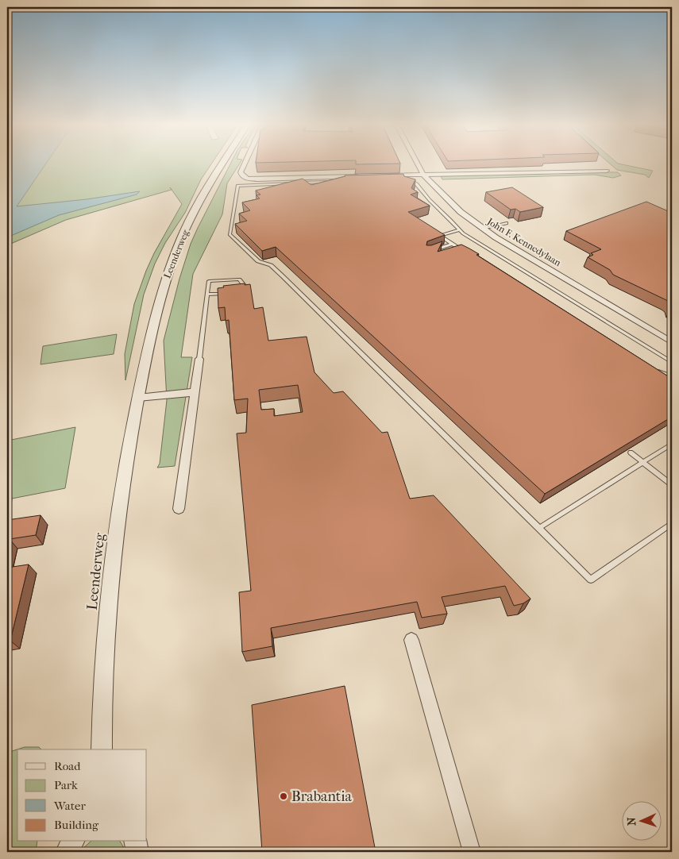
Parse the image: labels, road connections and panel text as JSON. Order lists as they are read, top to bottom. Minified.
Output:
{"streets":{"street":["John F. Kennedylaan","Leenderweg"]},"places":["Brabantia"],"legend":["Road","Park","Water","Building"],"north":"left"}
